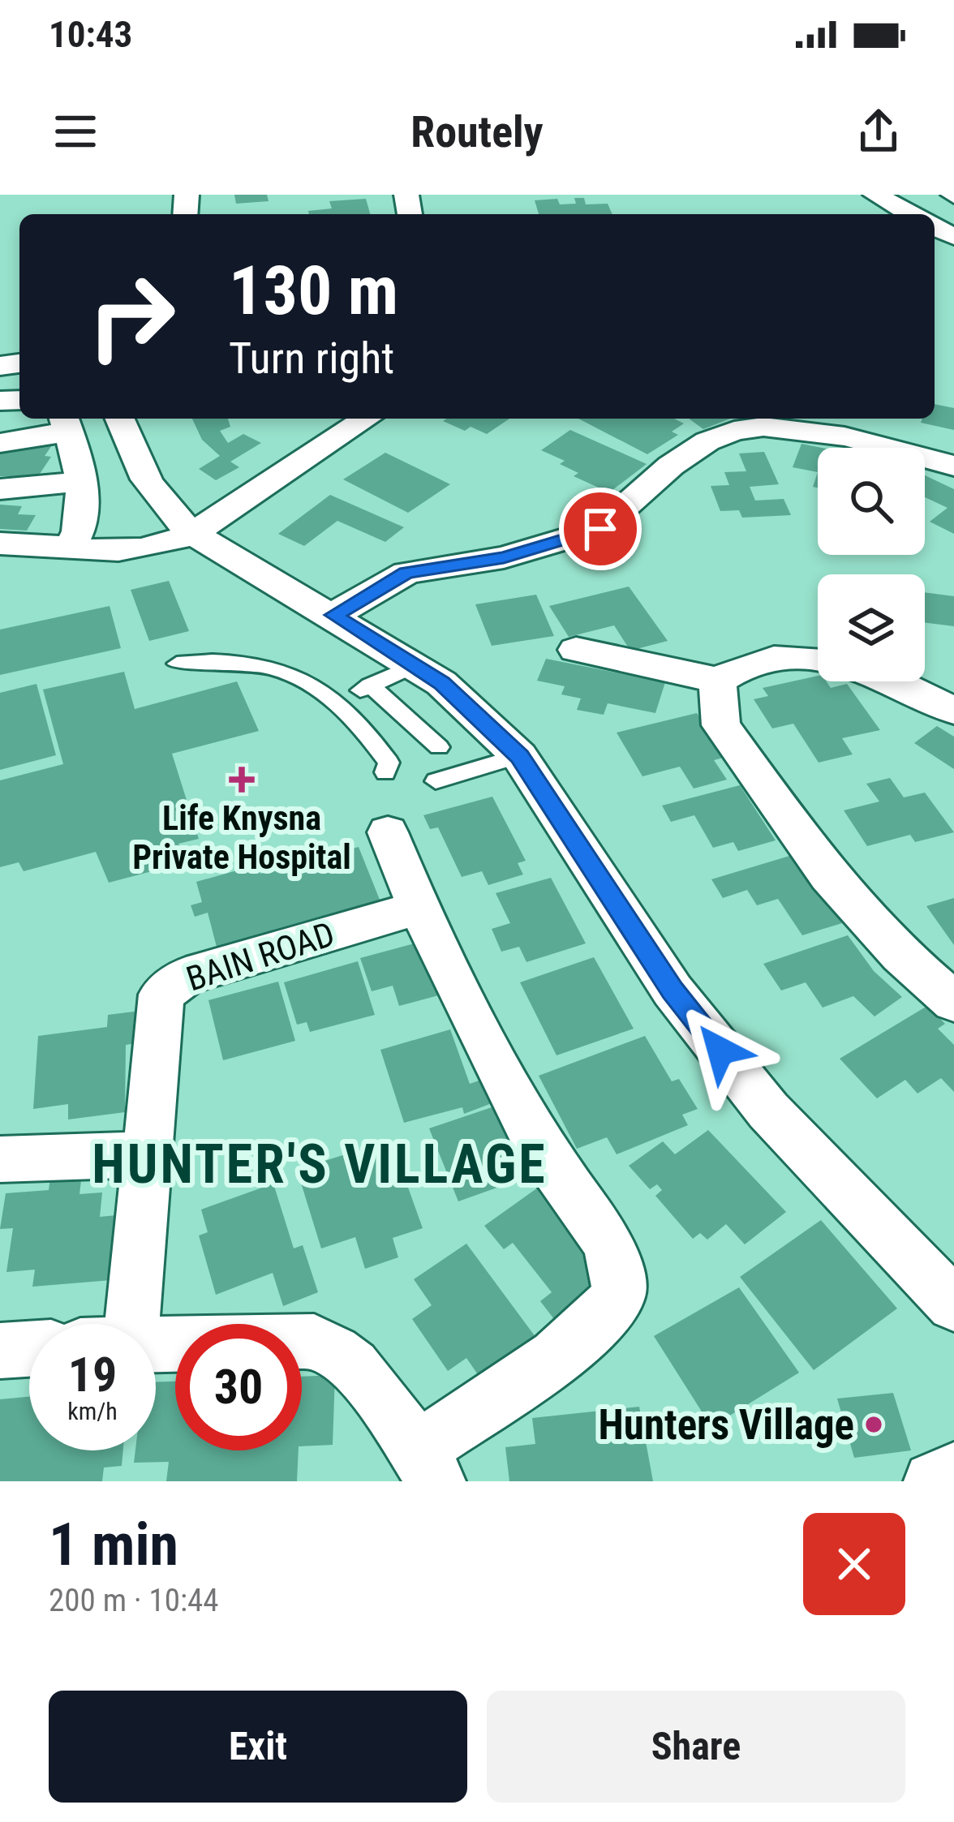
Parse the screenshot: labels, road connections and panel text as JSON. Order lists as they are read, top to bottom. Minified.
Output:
{"streets":{"street":["BAIN ROAD"]},"districts":["HUNTER'S VILLAGE"],"places":{"health":["Life Knysna Private Hospital"],"other":["Hunters Village"]},"page":{"status":"10:43","header":"Routely","turn":["130 m","Turn right"],"speed":"19 km/h","limit":"30","heading":["1 min","200 m · 10:44"],"buttons":["Exit","Share"]}}
